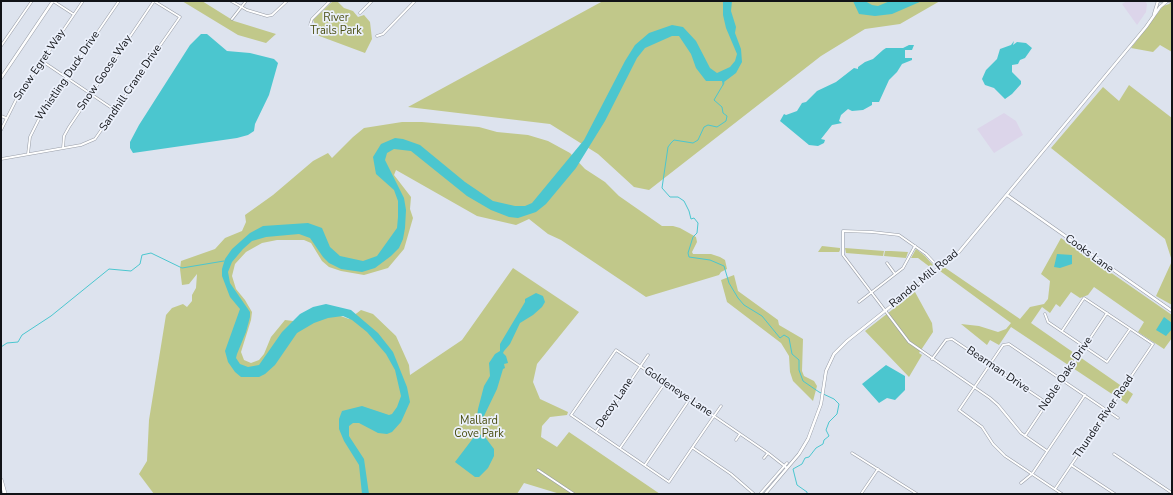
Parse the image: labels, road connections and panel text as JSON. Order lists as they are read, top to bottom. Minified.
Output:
{"streets":{"main road":["Cooks Lane","Randol Mill Road"],"street":["Snow Egret Way","Snow Goose Way","Whistling Duck Drive","Sandhill Crane Drive","Bearman Drive","Noble Oaks Drive","Goldeneye Lane","Decoy Lane","Thunder River Road"]},"crossings":[["Snow Goose Way","Sandhill Crane Drive"],["Whistling Duck Drive","Sandhill Crane Drive"],["Cooks Lane","Randol Mill Road"],["Randol Mill Road","Goldeneye Lane"],["Bearman Drive","Noble Oaks Drive"],["Goldeneye Lane","Decoy Lane"]],"parks":["River Trails Park","Mallard Cove Park"]}
